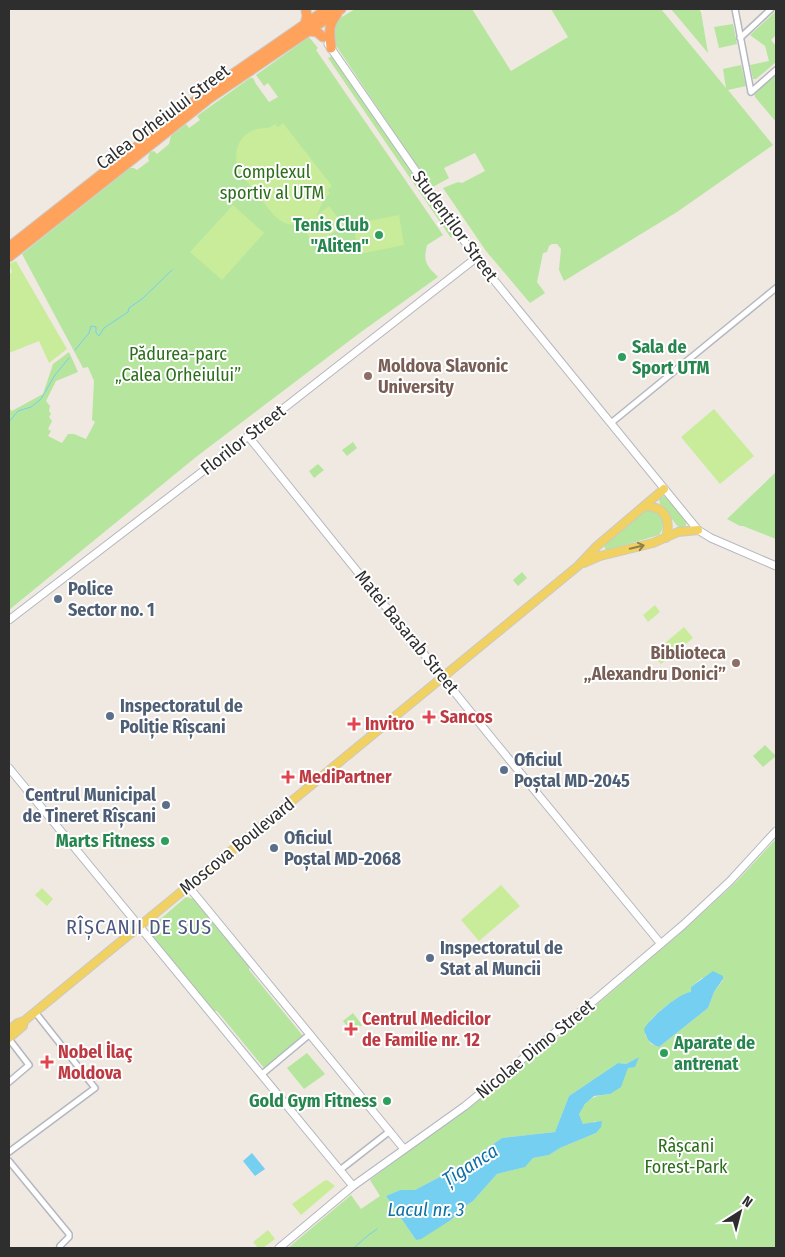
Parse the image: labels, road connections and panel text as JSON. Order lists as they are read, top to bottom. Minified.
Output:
{"streets":{"highway":["Calea Orheiului Street"],"main road":["Studenților Street","Florilor Street","Matei Basarab Street","Moscova Boulevard","Nicolae Dimo Street"]},"crossings":[["Studenților Street","Florilor Street"],["Studenților Street","Moscova Boulevard"],["Florilor Street","Matei Basarab Street"],["Matei Basarab Street","Moscova Boulevard"],["Matei Basarab Street","Nicolae Dimo Street"]],"districts":["RÎȘCANII DE SUS"],"water":["Țîganca","Lacul nr. 3"],"parks":["Complexul sportiv al UTM","Pădurea-parc „Calea Orheiului”","Râșcani Forest-Park"],"places":{"other":["Tenis Club \"Aliten\"","Sala de Sport UTM","Moldova Slavonic University","Police Sector no. 1","Biblioteca „Alexandru Donici”","Inspectoratul de Poliție Rîșcani","Oficiul Poștal MD-2045","Centrul Municipal de Tineret Rîșcani","Marts Fitness","Oficiul Poștal MD-2068","Inspectoratul de Stat al Muncii","Aparate de antrenat","Gold Gym Fitness"],"health":["Sancos","Invitro","MediPartner","Centrul Medicilor de Familie nr. 12","Nobel İlaç Moldova"]},"north":"top right"}
